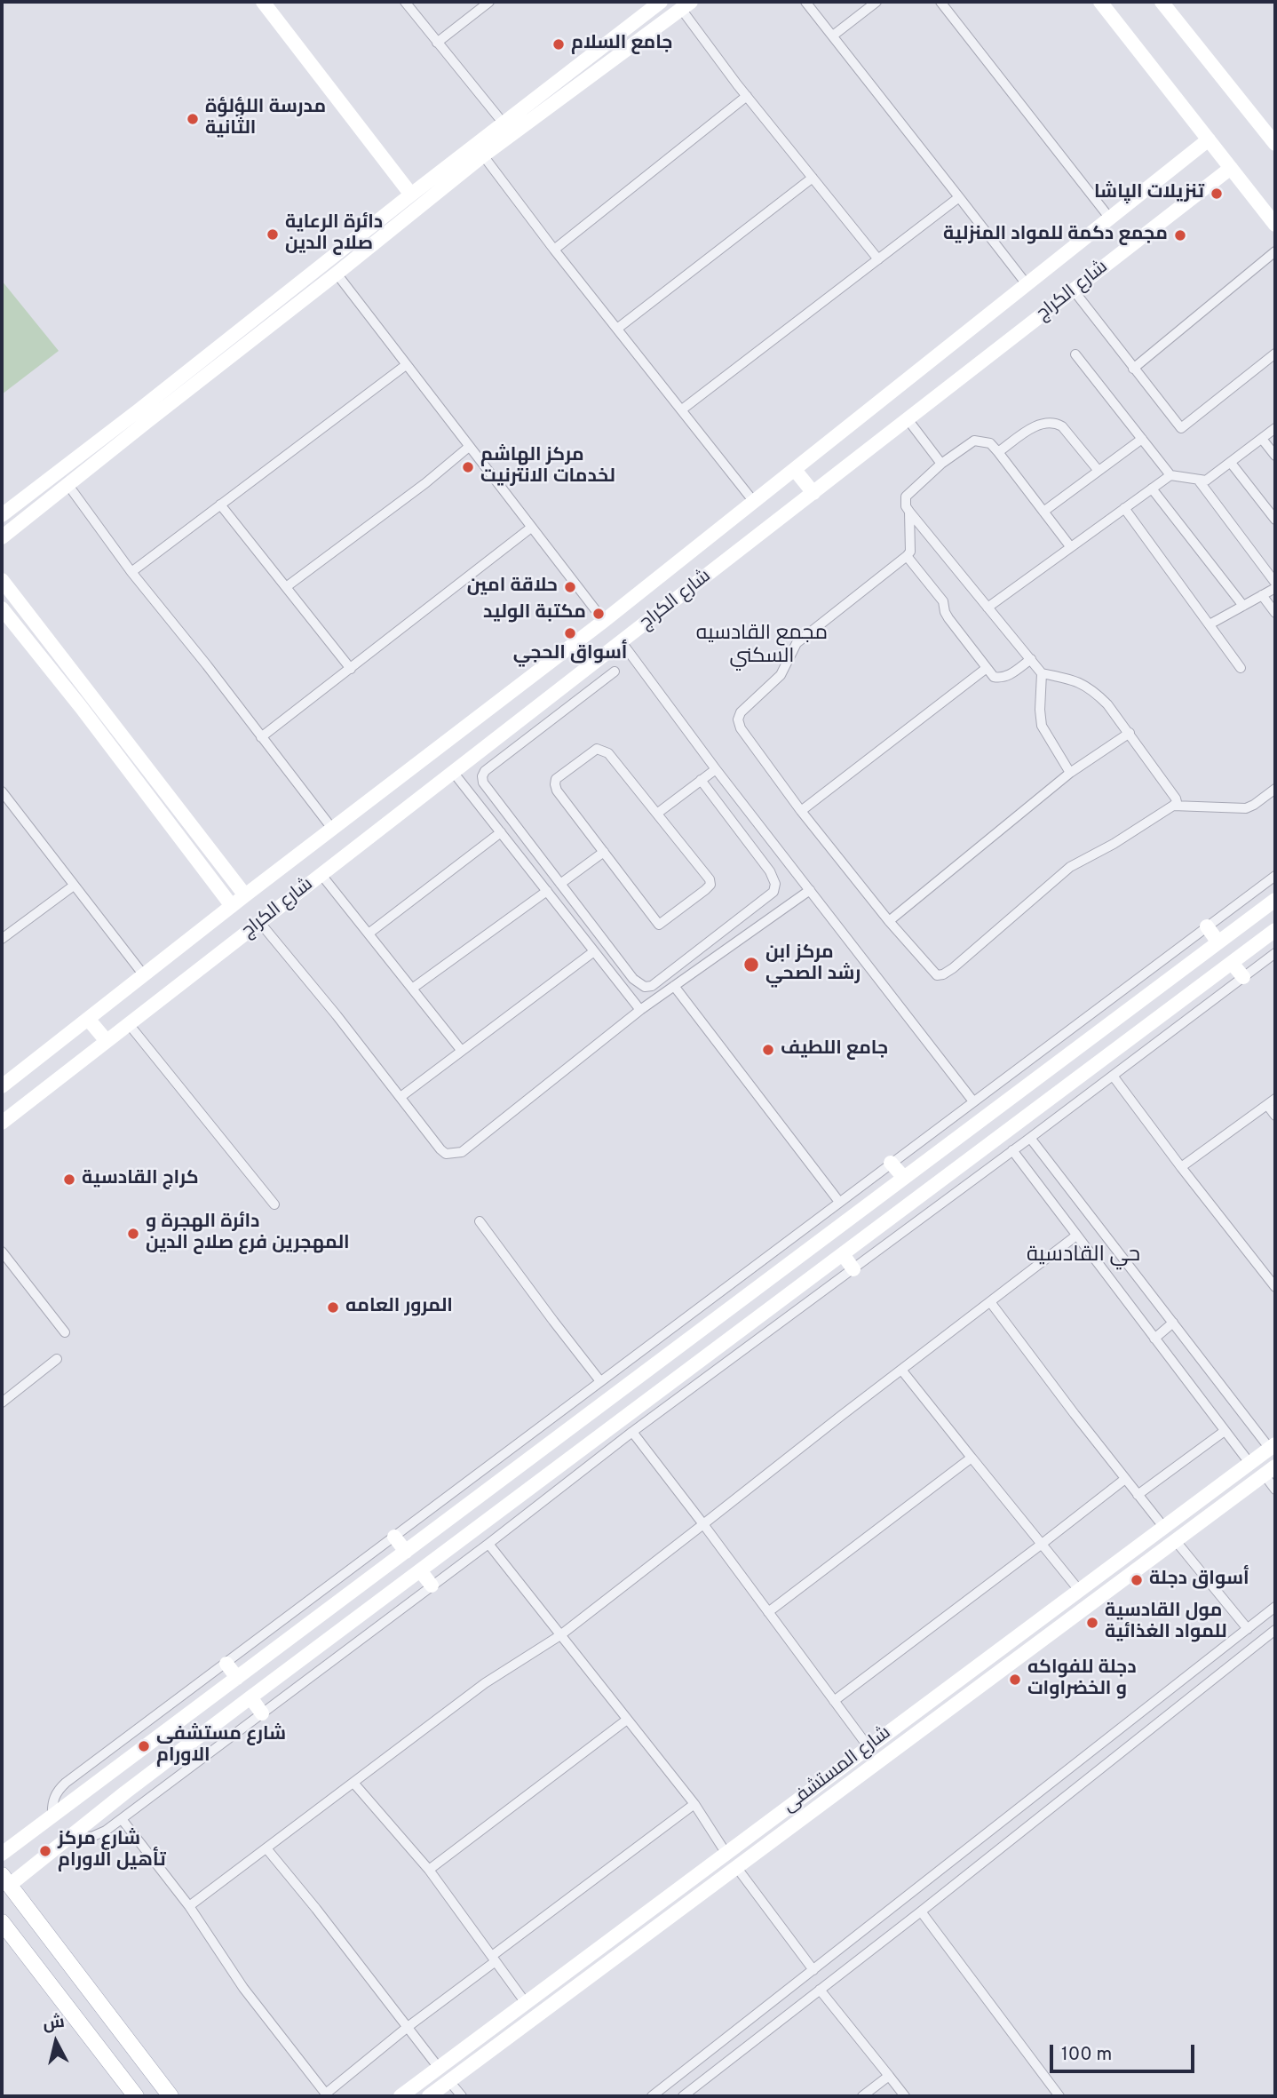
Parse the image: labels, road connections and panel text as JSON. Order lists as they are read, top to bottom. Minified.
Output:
{"streets":{"street":["شارع الكراج","شارع المستشفى"]},"districts":["مجمع القادسيه السكني","حي القادسية"],"places":["جامع السلام","مدرسة اللؤلؤة الثانية","تنزيلات الپاشا","دائرة الرعاية صلاح الدين","مجمع دكمة للمواد المنزلية","مركز الهاشم لخدمات الانترنيت","حلاقة امين","مكتبة الوليد","أسواق الحجي","مركز ابن رشد الصحي","جامع اللطیف","كراج القادسية","دائرة الهجرة و المهجرين فرع صلاح الدين","المرور العامه","أسواق دجلة","مول القادسية للمواد الغذائية","دجلة للفواكه و الخضراوات","شارع مستشفى الاورام","شارع مركز تأهيل الاورام"],"scale_bar":"100 m","north":"top"}
